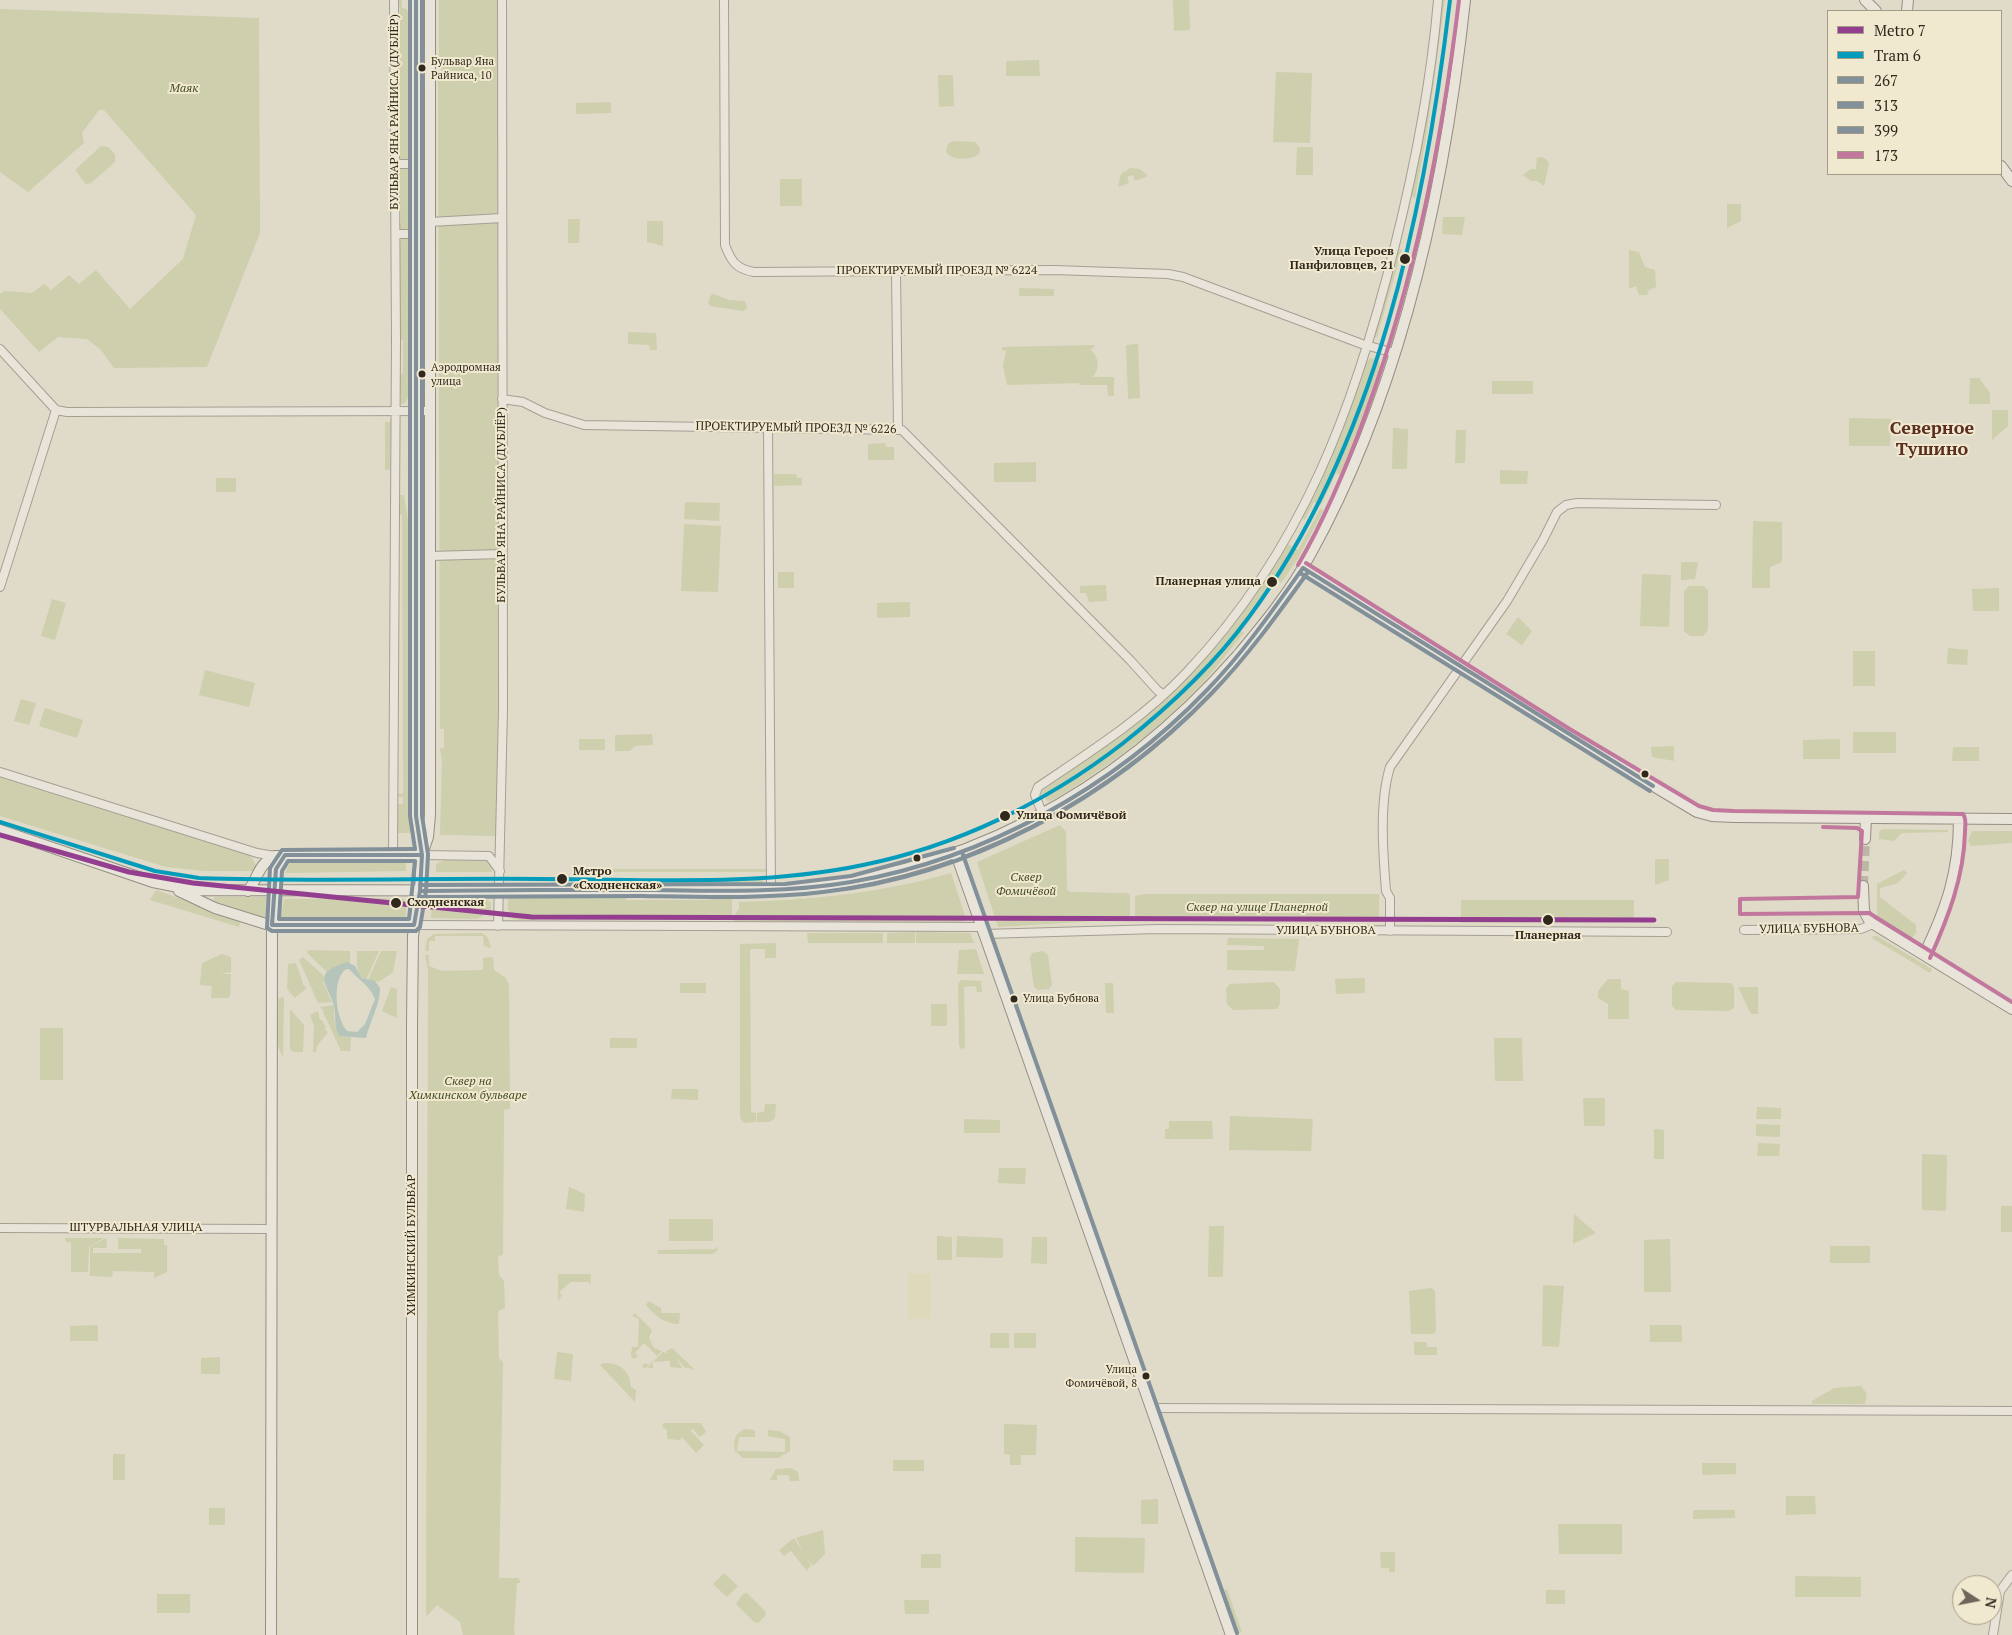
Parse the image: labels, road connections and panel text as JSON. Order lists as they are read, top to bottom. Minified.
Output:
{"streets":{"main road":["ХИМКИНСКИЙ БУЛЬВАР"],"street":["БУЛЬВАР ЯНА РАЙНИСА (ДУБЛЁР)","ПРОЕКТИРУЕМЫЙ ПРОЕЗД № 6224","ПРОЕКТИРУЕМЫЙ ПРОЕЗД № 6226","УЛИЦА БУБНОВА","ШТУРВАЛЬНАЯ УЛИЦА"]},"crossings":[["БУЛЬВАР ЯНА РАЙНИСА (ДУБЛЁР)","ПРОЕКТИРУЕМЫЙ ПРОЕЗД № 6226"],["БУЛЬВАР ЯНА РАЙНИСА (ДУБЛЁР)","УЛИЦА БУБНОВА"],["УЛИЦА БУБНОВА","ХИМКИНСКИЙ БУЛЬВАР"]],"districts":["Северное Тушино"],"parks":["Маяк","Сквер Фомичёвой","Сквер на улице Планерной","Сквер на Химкинском бульваре"],"places":["Бульвар Яна Райниса, 10","Улица Героев Панфиловцев, 21","Аэродромная улица","Планерная улица","Улица Фомичёвой","Метро «Сходненская»","Сходненская","Планерная","Улица Бубнова","Улица Фомичёвой, 8"],"lines":["tram line 6","transit line 267","transit line 313","transit line 399","transit line 173","metro line 7"],"legend":["Metro 7","Tram 6","267","313","399","173"],"north":"right"}
